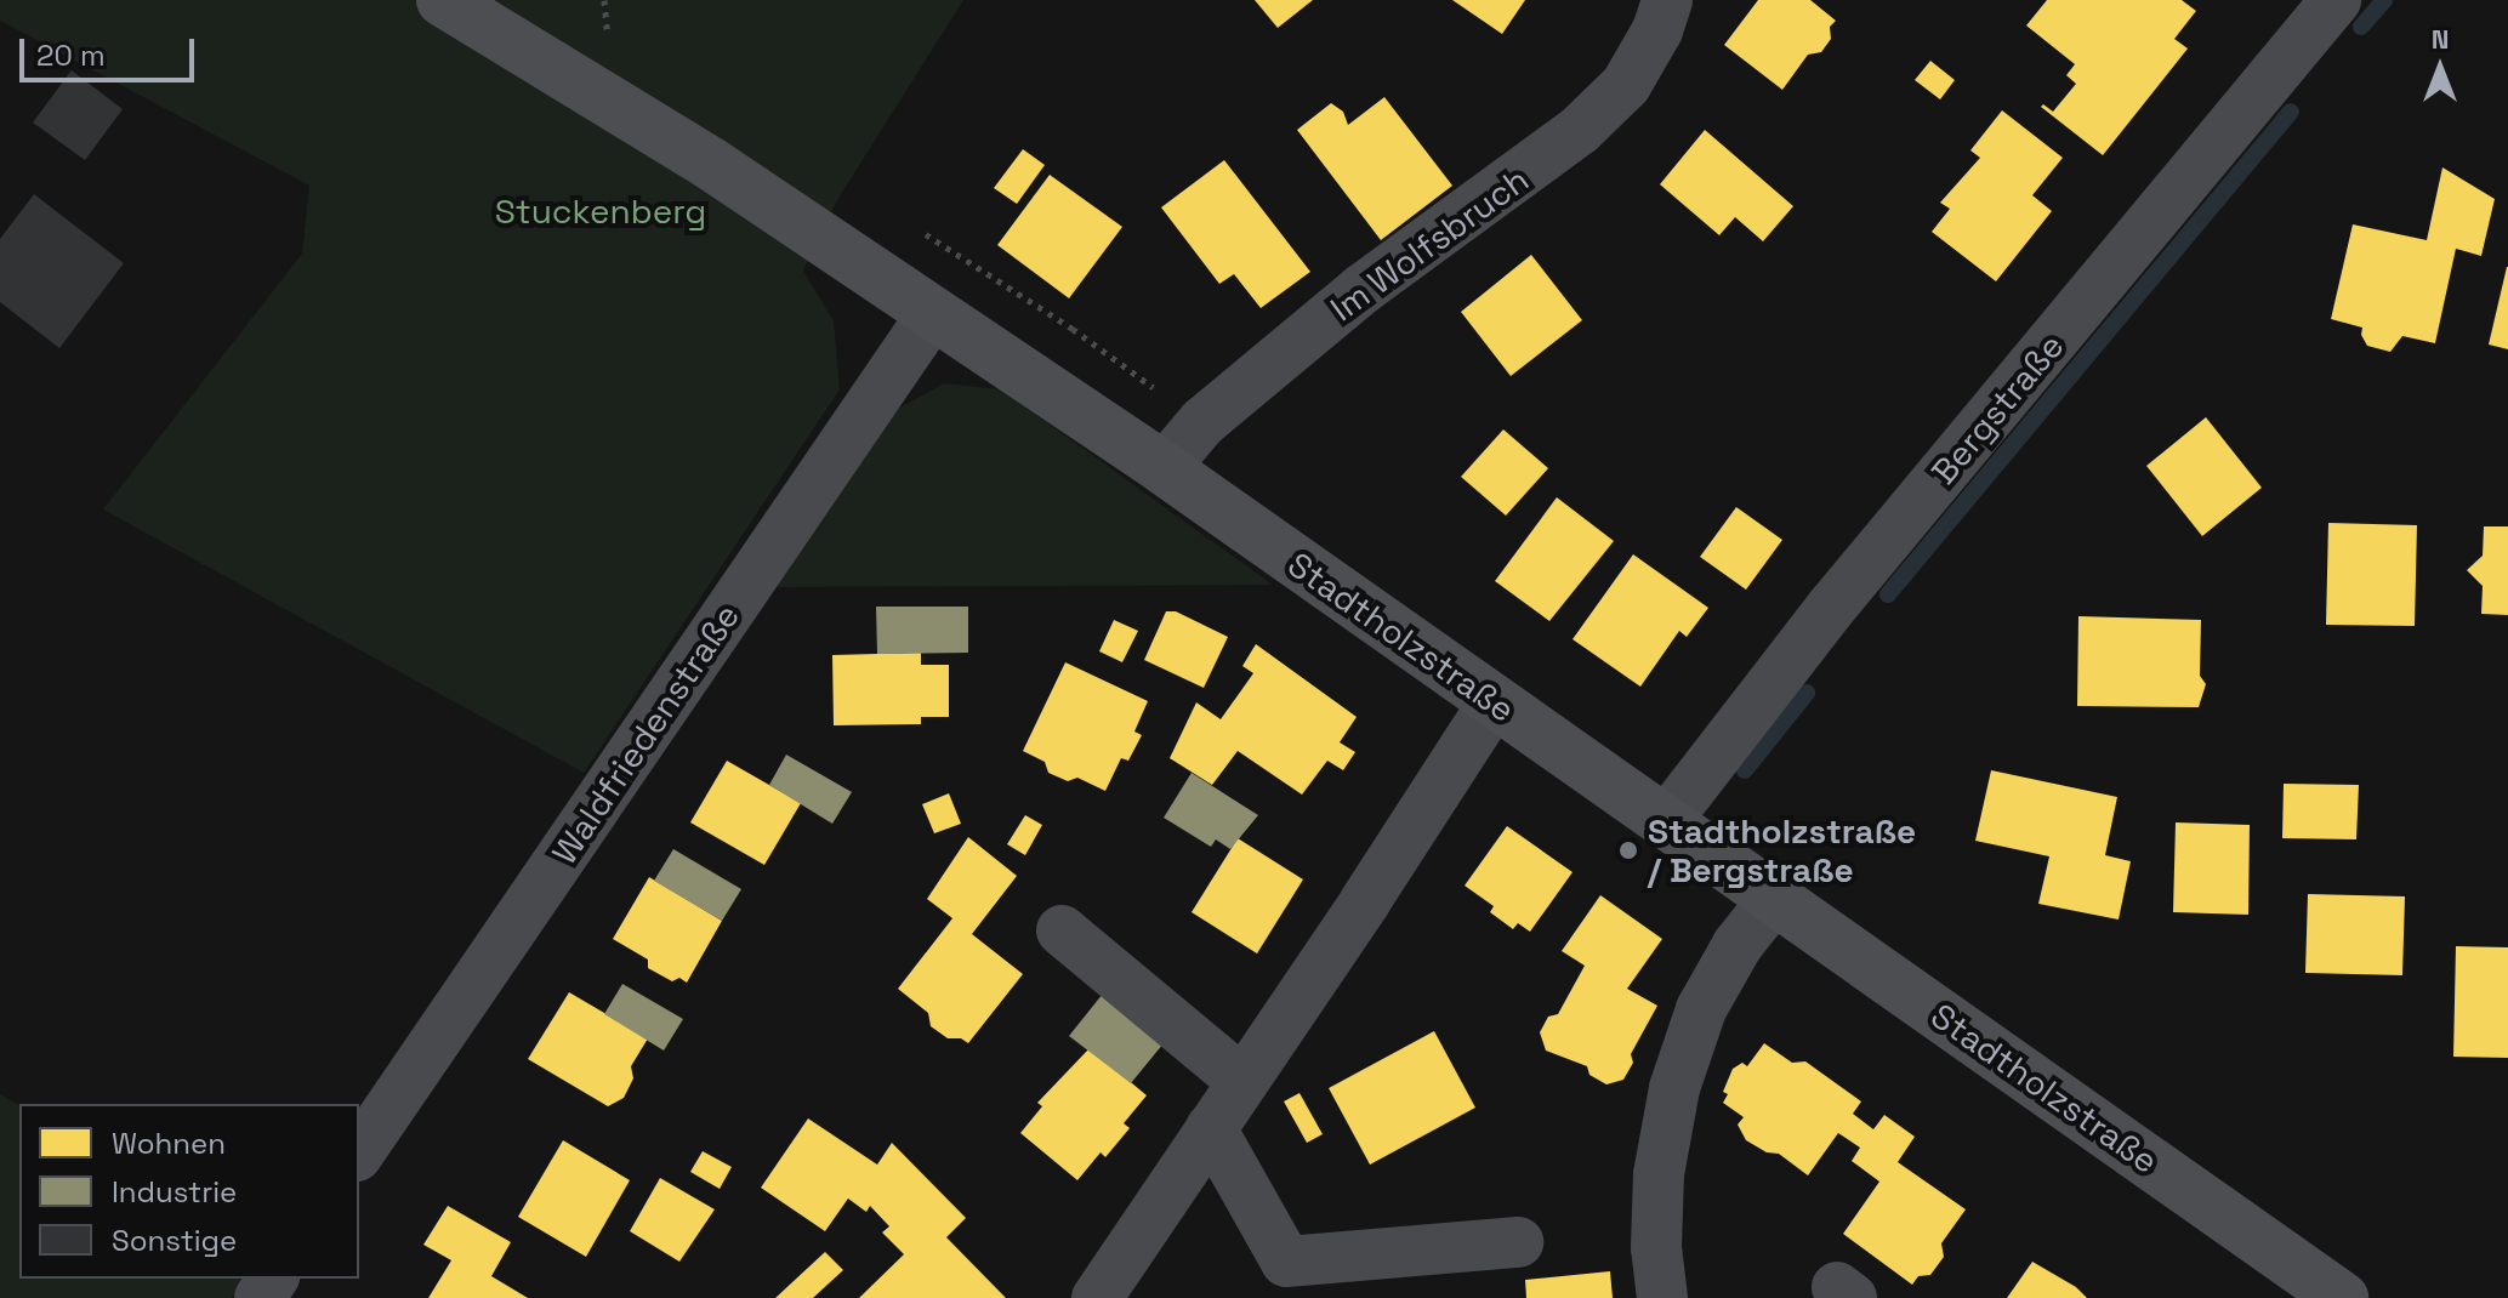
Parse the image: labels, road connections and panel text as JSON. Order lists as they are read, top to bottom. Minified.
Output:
{"streets":{"street":["Im Wolfsbruch","Bergstraße","Stadtholzstraße","Waldfriedenstraße"]},"crossings":[["Im Wolfsbruch","Stadtholzstraße"],["Bergstraße","Stadtholzstraße"],["Stadtholzstraße","Waldfriedenstraße"]],"parks":["Stuckenberg"],"places":["Stadtholzstraße / Bergstraße"],"legend":["Wohnen","Industrie","Sonstige"],"scale_bar":"20 m","north":"top"}
